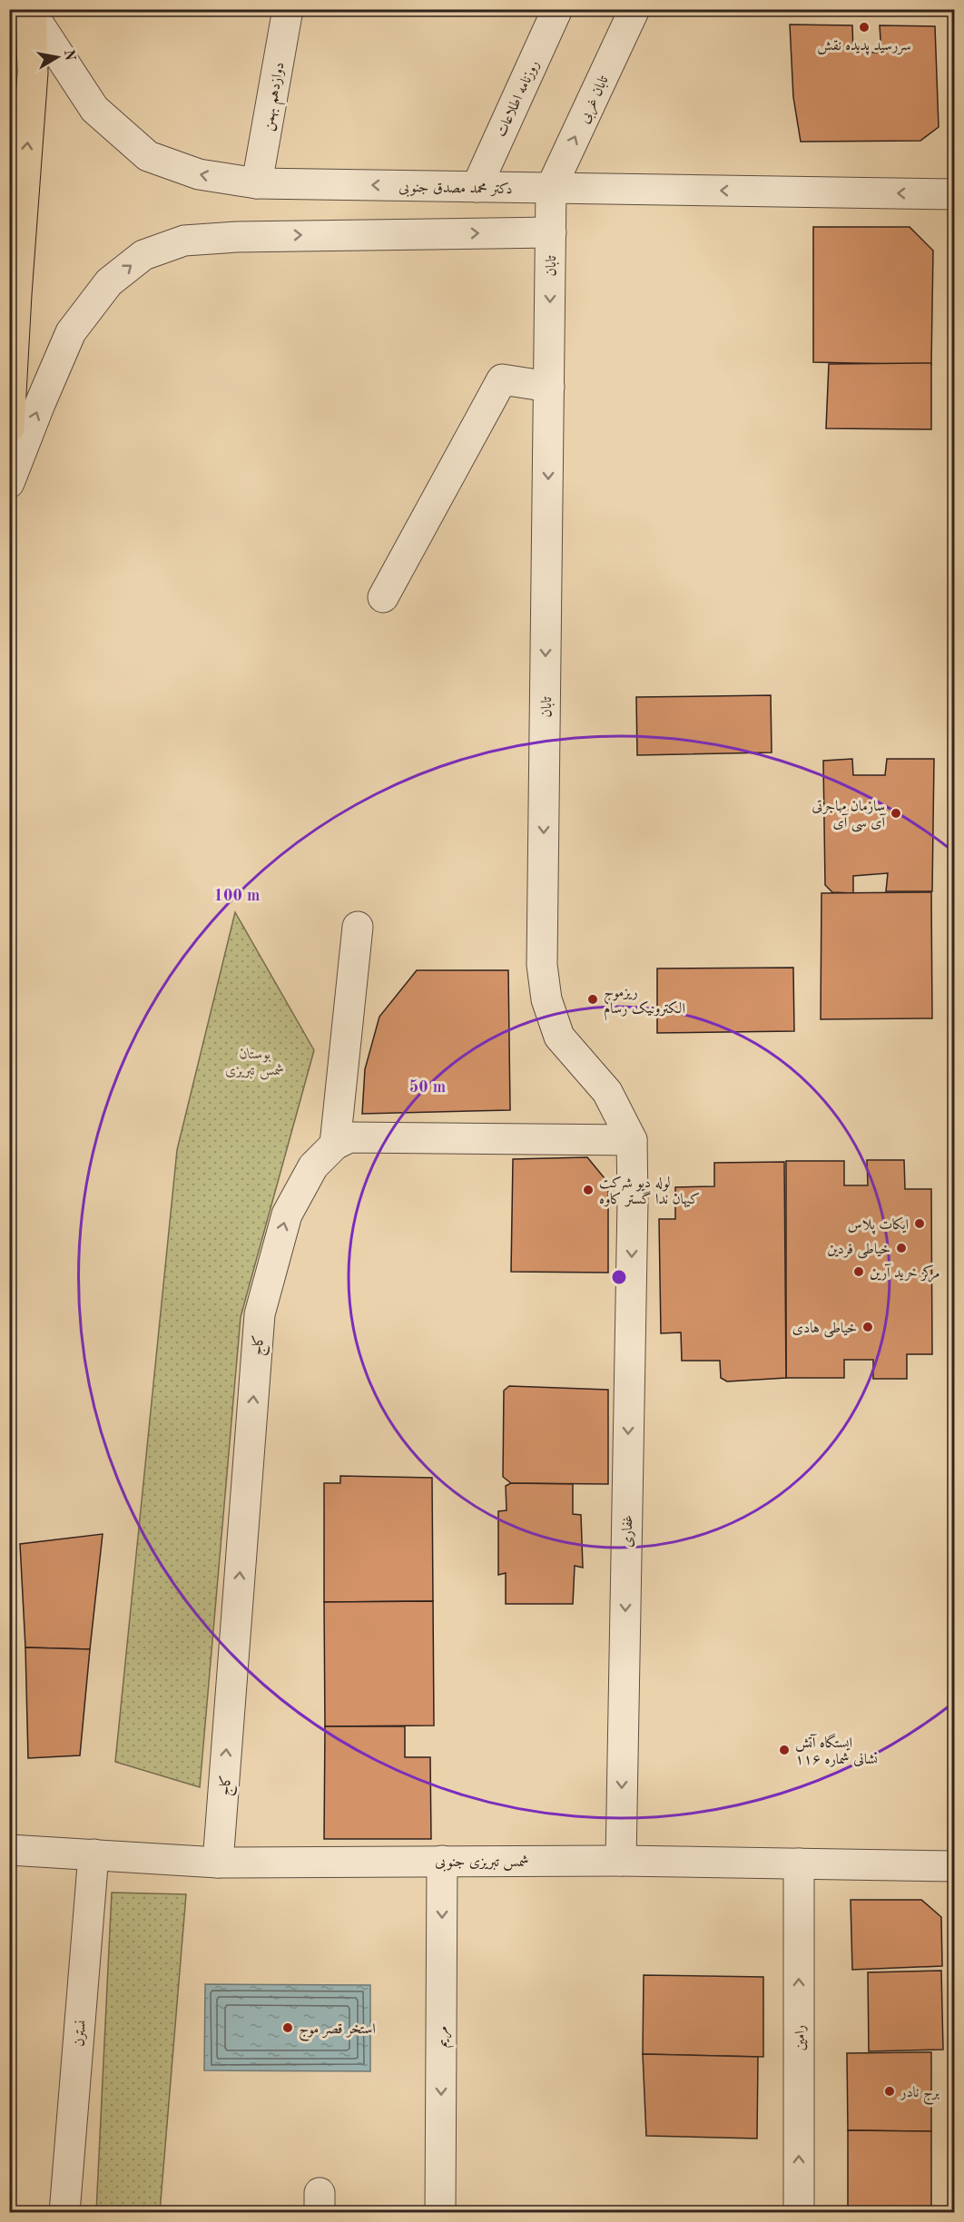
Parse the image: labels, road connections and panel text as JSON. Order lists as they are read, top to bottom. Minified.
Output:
{"streets":{"street":["دوازدهم بهمن","روزنامه اطلاعات","تابان غربی","دکتر محمد مصدق جنوبی","تابان","کاج","غفارى","شمس تبریزی جنوبی","نسترن","مریم","رامین"]},"crossings":[["دوازدهم بهمن","دکتر محمد مصدق جنوبی"],["روزنامه اطلاعات","دکتر محمد مصدق جنوبی"],["تابان غربی","دکتر محمد مصدق جنوبی"],["تابان غربی","تابان"],["دکتر محمد مصدق جنوبی","تابان"],["تابان","کاج"],["تابان","غفارى"],["کاج","شمس تبریزی جنوبی"],["غفارى","شمس تبریزی جنوبی"],["شمس تبریزی جنوبی","نسترن"],["شمس تبریزی جنوبی","مریم"],["شمس تبریزی جنوبی","رامین"]],"one_way":["تابان غربی","دکتر محمد مصدق جنوبی","تابان","کاج","غفارى","مریم","رامین"],"parks":["بوستان شمس تبریزی"],"places":["سررسید پدیده نقش","سازمان مهاجرتی آی سی آی","ریزموج الکترونیک رسام","لوله دپو شرکت کیهان ندا گستر کاوه","ایکات پلاس","خیاطی فردین","مرکز خرید آرین","خیاطی هادی","ایستگاه آتش نشانی شماره ۱۱۶","استخر قصر موج","برج نادر"],"north":"right","rings":["100 m","50 m"]}
